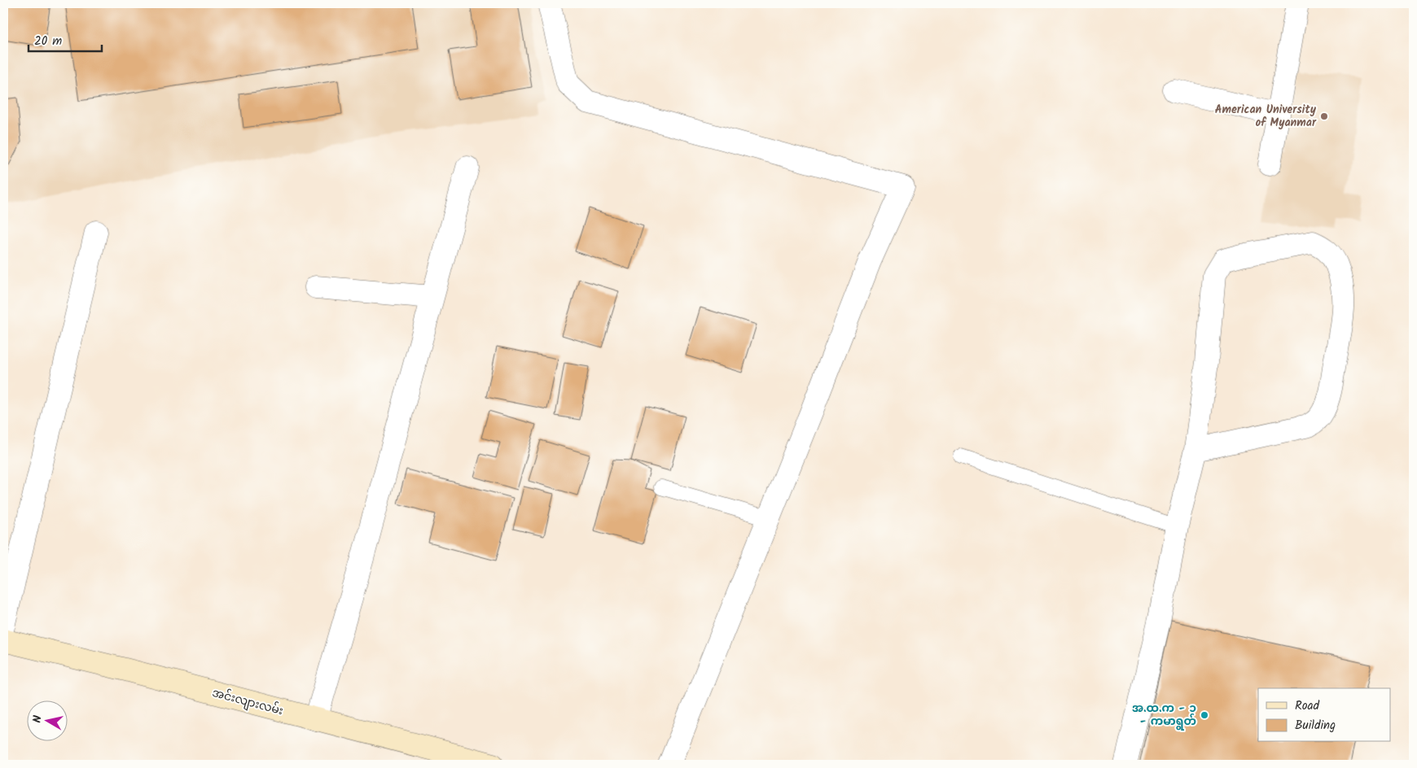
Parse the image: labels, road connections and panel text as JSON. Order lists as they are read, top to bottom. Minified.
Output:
{"streets":{"main road":["အင်းလျားလမ်း"]},"places":["American University of Myanmar","အ.ထ.က - ၁ - ကမာရွတ်"],"legend":["Road","Building"],"scale_bar":"20 m","north":"left"}
